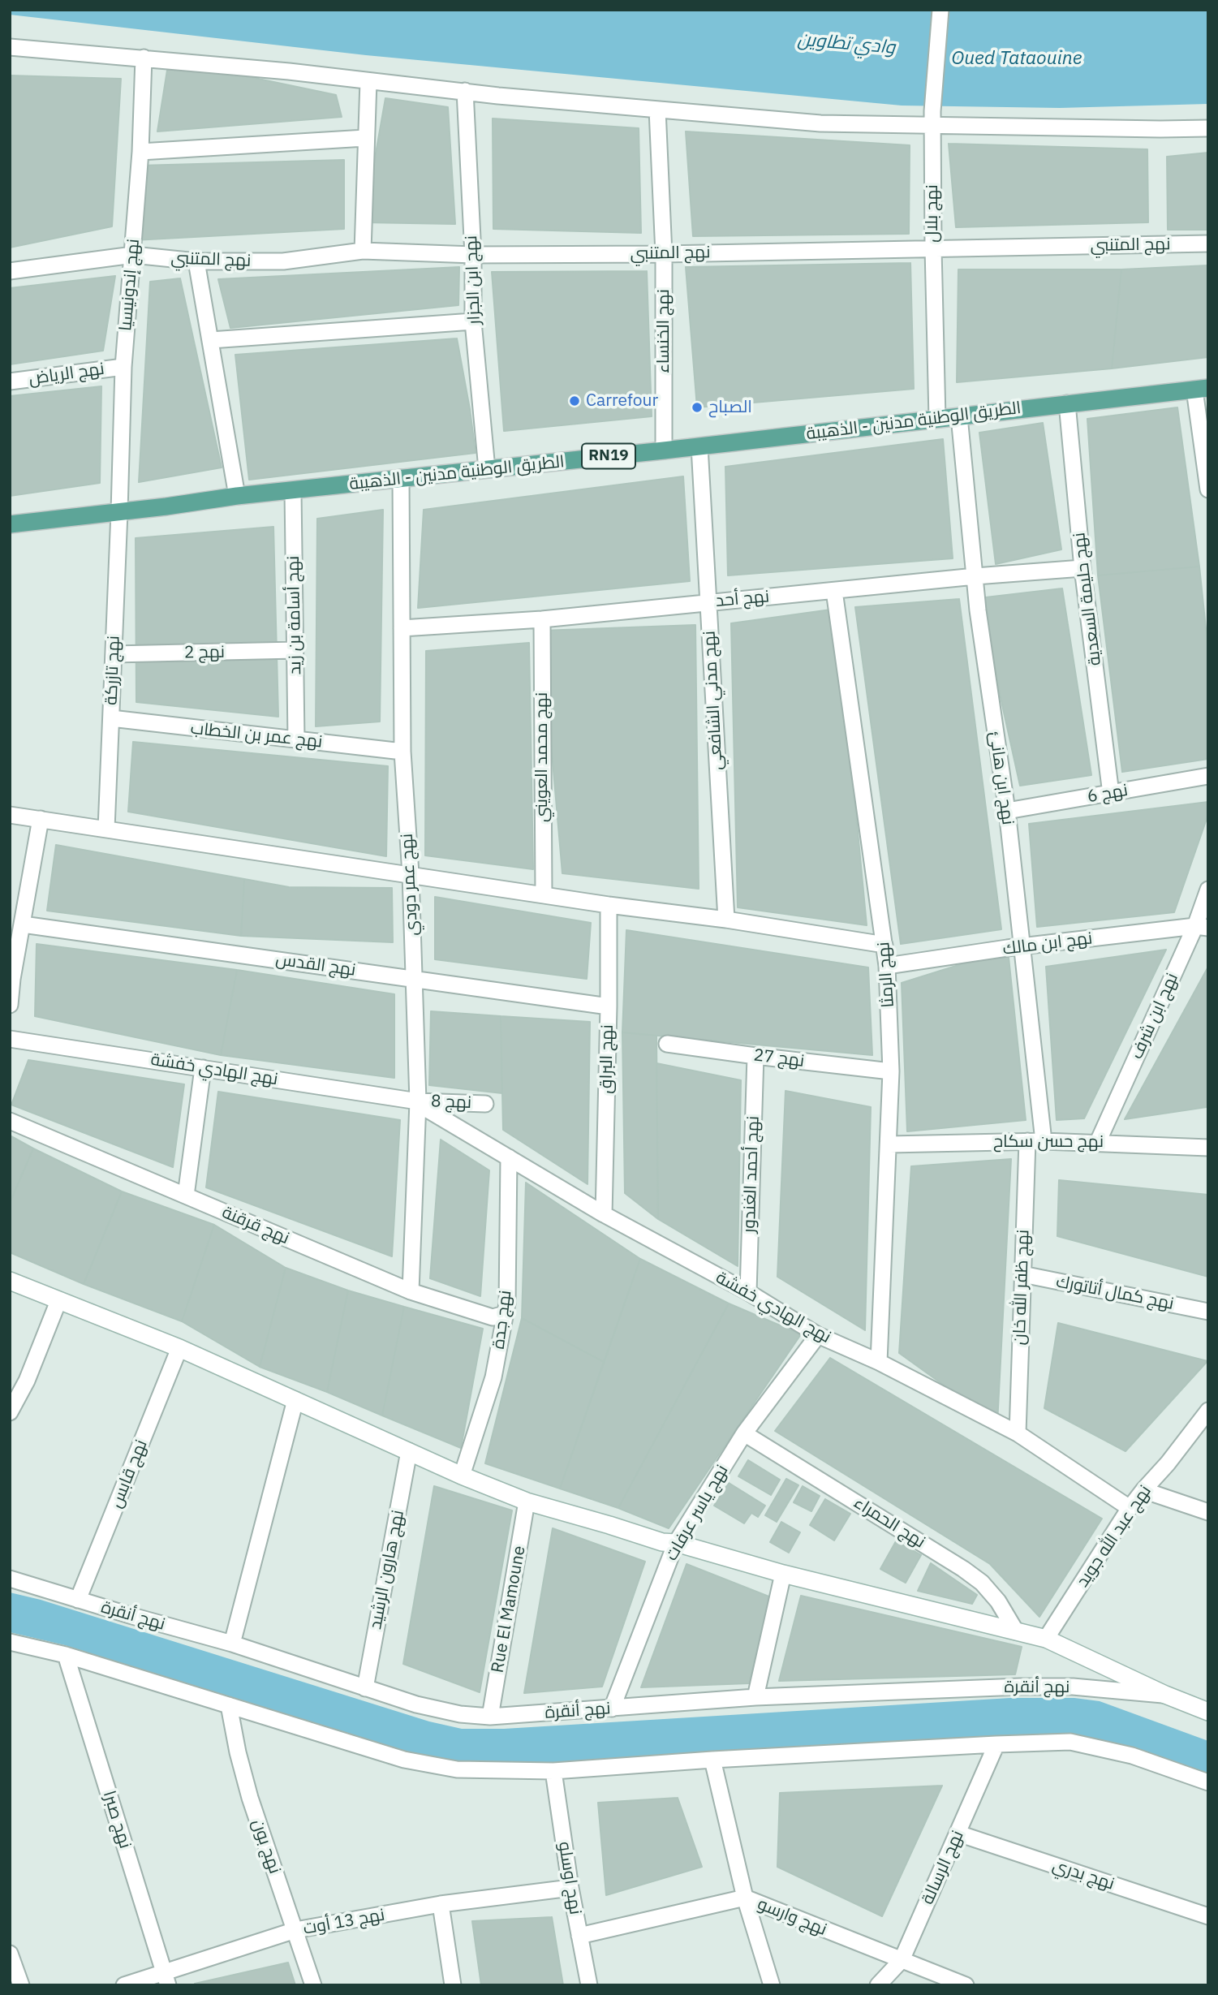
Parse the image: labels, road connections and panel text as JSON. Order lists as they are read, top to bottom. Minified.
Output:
{"streets":{"main road":["الطريق الوطنية مدنين - الذهيبة","RN19"],"street":["نهج بلال","نهج المتنبي","نهج ابن الجزار","نهج إندونيسيا","نهج الخنساء","نهج الرياض","نهج أحد","نهج حليمة السعدية","نهج أسامة بن زيد","نهج 2","نهج تازركة","نهج مدني الشافعي","نهج عمر بن الخطاب","نهج محمد العويني","نهج ابن هانئ","نهج 6","نهج عمر دودي","نهج ابن مالك","نهج القدس","نهج الرمثا","نهج ابن شرف","نهج 27","نهج البراق","نهج الهادي خفشة","نهج 8","نهج حسن سكاح","نهج أحمد الغندور","نهج قرقنة","نهج ظفر الله خان","نهج كمال أتاتورك","نهج جدة","نهج قابس","نهج ياسر عرفات","نهج الحمراء","نهج عبد الله جويد","نهج هارون الرشيد","Rue El Mamoune","نهج أنقرة","نهج صبرا","نهج بون","نهج الرسالة","نهج بدري","نهج اوسلو","نهج وارسو","نهج 13 أوت"]},"crossings":[["نهج بلال","نهج المتنبي"],["نهج بلال","الطريق الوطنية مدنين - الذهيبة"],["نهج المتنبي","نهج ابن الجزار"],["نهج المتنبي","نهج إندونيسيا"],["نهج المتنبي","نهج الخنساء"],["نهج ابن الجزار","الطريق الوطنية مدنين - الذهيبة"],["نهج إندونيسيا","نهج الرياض"],["نهج إندونيسيا","الطريق الوطنية مدنين - الذهيبة"],["نهج إندونيسيا","نهج تازركة"],["نهج الخنساء","الطريق الوطنية مدنين - الذهيبة"],["الطريق الوطنية مدنين - الذهيبة","نهج حليمة السعدية"],["الطريق الوطنية مدنين - الذهيبة","نهج أسامة بن زيد"],["الطريق الوطنية مدنين - الذهيبة","نهج تازركة"],["الطريق الوطنية مدنين - الذهيبة","نهج مدني الشافعي"],["الطريق الوطنية مدنين - الذهيبة","نهج ابن هانئ"],["الطريق الوطنية مدنين - الذهيبة","نهج عمر دودي"],["نهج أحد","نهج حليمة السعدية"],["نهج أحد","نهج مدني الشافعي"],["نهج أحد","نهج محمد العويني"],["نهج أحد","نهج ابن هانئ"],["نهج أحد","نهج عمر دودي"],["نهج أحد","نهج الرمثا"],["نهج حليمة السعدية","نهج 6"],["نهج أسامة بن زيد","نهج 2"],["نهج أسامة بن زيد","نهج عمر بن الخطاب"],["نهج 2","نهج تازركة"],["نهج تازركة","نهج عمر بن الخطاب"],["نهج عمر بن الخطاب","نهج عمر دودي"],["نهج ابن هانئ","نهج 6"],["نهج ابن هانئ","نهج ابن مالك"],["نهج ابن هانئ","نهج حسن سكاح"],["نهج عمر دودي","نهج القدس"],["نهج عمر دودي","نهج الهادي خفشة"],["نهج عمر دودي","نهج 8"],["نهج عمر دودي","نهج قرقنة"],["نهج ابن مالك","نهج الرمثا"],["نهج ابن مالك","نهج ابن شرف"],["نهج القدس","نهج البراق"],["نهج الرمثا","نهج 27"],["نهج الرمثا","نهج الهادي خفشة"],["نهج الرمثا","نهج حسن سكاح"],["نهج ابن شرف","نهج حسن سكاح"],["نهج 27","نهج أحمد الغندور"],["نهج البراق","نهج الهادي خفشة"],["نهج الهادي خفشة","نهج 8"],["نهج الهادي خفشة","نهج أحمد الغندور"],["نهج الهادي خفشة","نهج ظفر الله خان"],["نهج الهادي خفشة","نهج جدة"],["نهج الهادي خفشة","نهج ياسر عرفات"],["نهج الهادي خفشة","نهج عبد الله جويد"],["نهج حسن سكاح","نهج ظفر الله خان"],["نهج قرقنة","نهج جدة"],["نهج ظفر الله خان","نهج كمال أتاتورك"],["نهج قابس","نهج أنقرة"],["نهج ياسر عرفات","نهج الحمراء"],["نهج ياسر عرفات","نهج أنقرة"],["نهج هارون الرشيد","نهج أنقرة"],["Rue El Mamoune","نهج أنقرة"],["نهج صبرا","نهج 13 أوت"],["نهج بون","نهج 13 أوت"],["نهج الرسالة","نهج بدري"],["نهج الرسالة","نهج وارسو"],["نهج اوسلو","نهج وارسو"],["نهج اوسلو","نهج 13 أوت"]],"water":["وادي تطاوين","Oued Tataouine"],"places":["Carrefour","الصباح"]}
